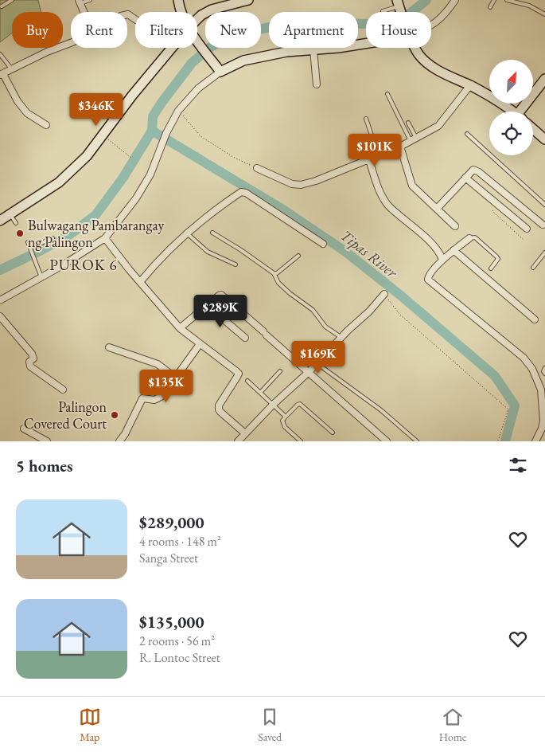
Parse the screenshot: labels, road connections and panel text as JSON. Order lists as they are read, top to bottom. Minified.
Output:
{"districts":["PUROK 6"],"water":["Tipas River"],"places":["Bulwagang Pambarangay ng Palingon","Palingon Covered Court"],"north":"top right","page":{"chip":["Buy","Rent","Filters","New","Apartment","House"],"price":["$346K","$101K","$289K","$169K","$135K"],"heading":"5 homes","list":[{"name":"$289,000","note":"4 rooms · 148 m² · Sanga Street"},{"name":"$135,000","note":"2 rooms · 56 m² · R. Lontoc Street"}],"tabs":["Map","Saved","Home"]}}
